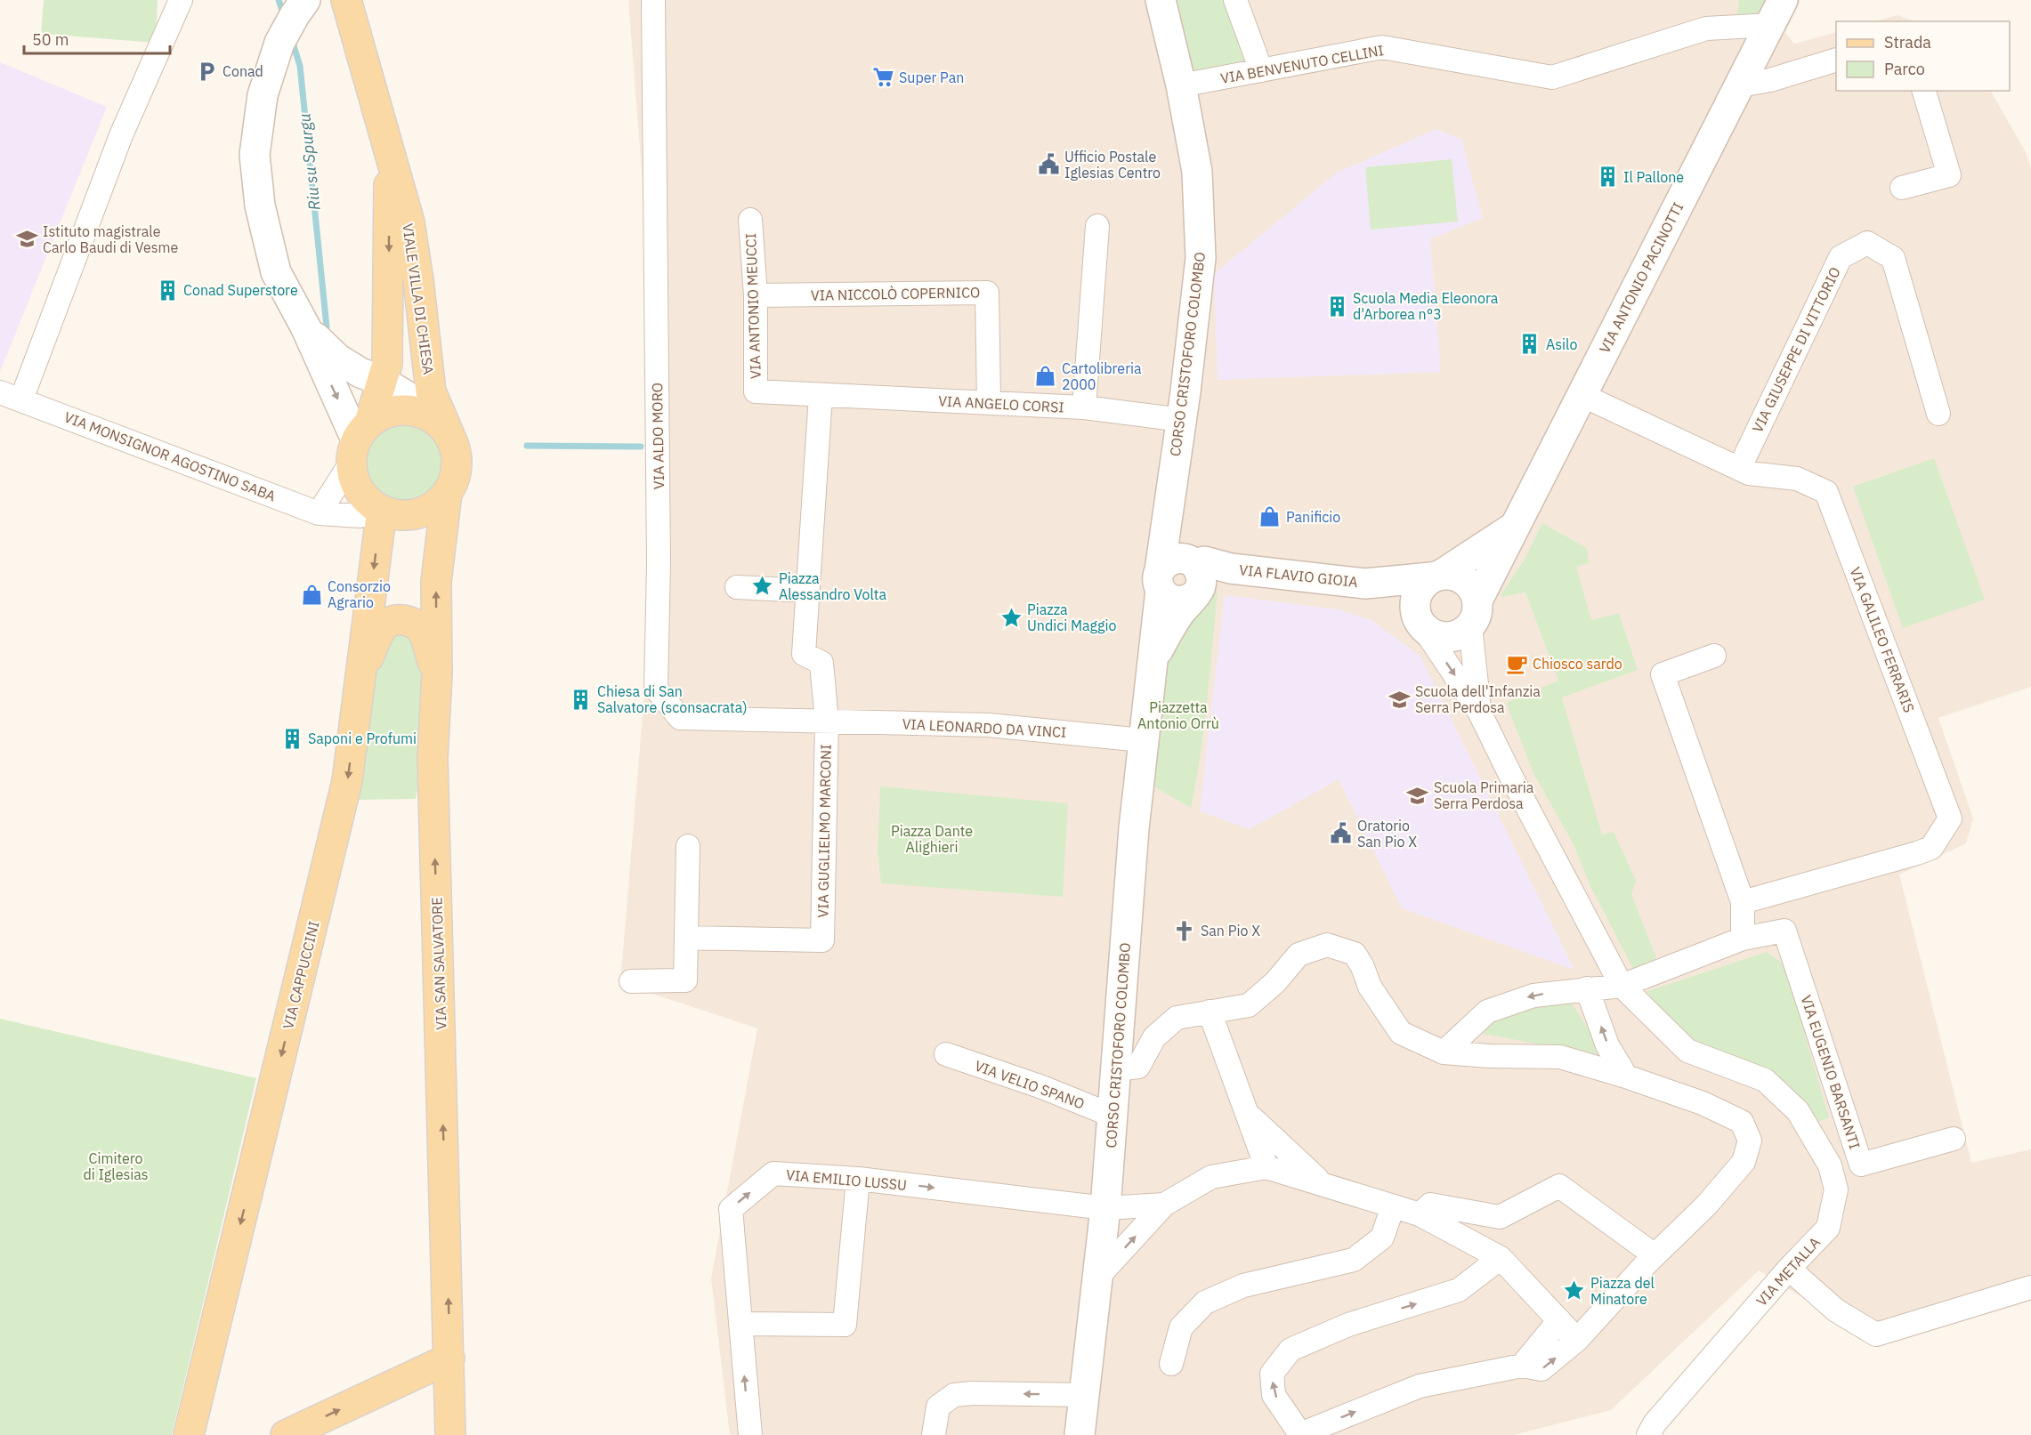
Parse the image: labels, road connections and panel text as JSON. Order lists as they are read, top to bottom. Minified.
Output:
{"streets":{"main road":["VIALE VILLA DI CHIESA","VIA SAN SALVATORE","VIA CAPPUCCINI"],"street":["VIA BENVENUTO CELLINI","VIA ANTONIO PACINOTTI","VIA NICCOLÒ COPERNICO","VIA ANTONIO MEUCCI","VIA GIUSEPPE DI VITTORIO","CORSO CRISTOFORO COLOMBO","VIA ANGELO CORSI","VIA ALDO MORO","VIA MONSIGNOR AGOSTINO SABA","VIA FLAVIO GIOIA","VIA GALILEO FERRARIS","VIA LEONARDO DA VINCI","VIA GUGLIELMO MARCONI","VIA EUGENIO BARSANTI","VIA VELIO SPANO","VIA EMILIO LUSSU","VIA METALLA"]},"crossings":[["VIA BENVENUTO CELLINI","VIA ANTONIO PACINOTTI"],["VIA BENVENUTO CELLINI","CORSO CRISTOFORO COLOMBO"],["VIA ANTONIO PACINOTTI","VIA FLAVIO GIOIA"],["VIA ANTONIO PACINOTTI","VIA GALILEO FERRARIS"],["VIA NICCOLÒ COPERNICO","VIA ANTONIO MEUCCI"],["VIA NICCOLÒ COPERNICO","VIA ANGELO CORSI"],["VIALE VILLA DI CHIESA","VIA MONSIGNOR AGOSTINO SABA"],["VIALE VILLA DI CHIESA","VIA SAN SALVATORE"],["VIALE VILLA DI CHIESA","VIA CAPPUCCINI"],["VIA ANTONIO MEUCCI","VIA ANGELO CORSI"],["VIA GIUSEPPE DI VITTORIO","VIA GALILEO FERRARIS"],["CORSO CRISTOFORO COLOMBO","VIA ANGELO CORSI"],["CORSO CRISTOFORO COLOMBO","VIA FLAVIO GIOIA"],["CORSO CRISTOFORO COLOMBO","VIA LEONARDO DA VINCI"],["CORSO CRISTOFORO COLOMBO","VIA VELIO SPANO"],["CORSO CRISTOFORO COLOMBO","VIA EMILIO LUSSU"],["VIA ALDO MORO","VIA LEONARDO DA VINCI"],["VIA ALDO MORO","VIA GUGLIELMO MARCONI"],["VIA MONSIGNOR AGOSTINO SABA","VIA SAN SALVATORE"],["VIA MONSIGNOR AGOSTINO SABA","VIA CAPPUCCINI"],["VIA LEONARDO DA VINCI","VIA GUGLIELMO MARCONI"],["VIA SAN SALVATORE","VIA CAPPUCCINI"],["VIA EUGENIO BARSANTI","VIA METALLA"]],"one_way":["VIA SAN SALVATORE","VIA CAPPUCCINI"],"water":["Riu su Spurgu"],"parks":["Piazzetta Antonio Orrù","Piazza Dante Alighieri","Cimitero di Iglesias"],"places":{"parking":["Conad"],"supermarket":["Super Pan"],"public building":["Ufficio Postale Iglesias Centro","Oratorio San Pio X"],"building":["Il Pallone","Conad Superstore","Scuola Media Eleonora d'Arborea n°3","Asilo","Chiesa di San Salvatore (sconsacrata)","Saponi e Profumi"],"school or university":["Istituto magistrale Carlo Baudi di Vesme","Scuola dell'Infanzia Serra Perdosa","Scuola Primaria Serra Perdosa"],"shop":["Cartolibreria 2000","Panificio","Consorzio Agrario"],"place":["Piazza Alessandro Volta","Piazza Undici Maggio","Piazza del Minatore"],"cafe":["Chiosco sardo"],"church":["San Pio X"]},"legend":["Strada","Parco"],"scale_bar":"50 m"}
